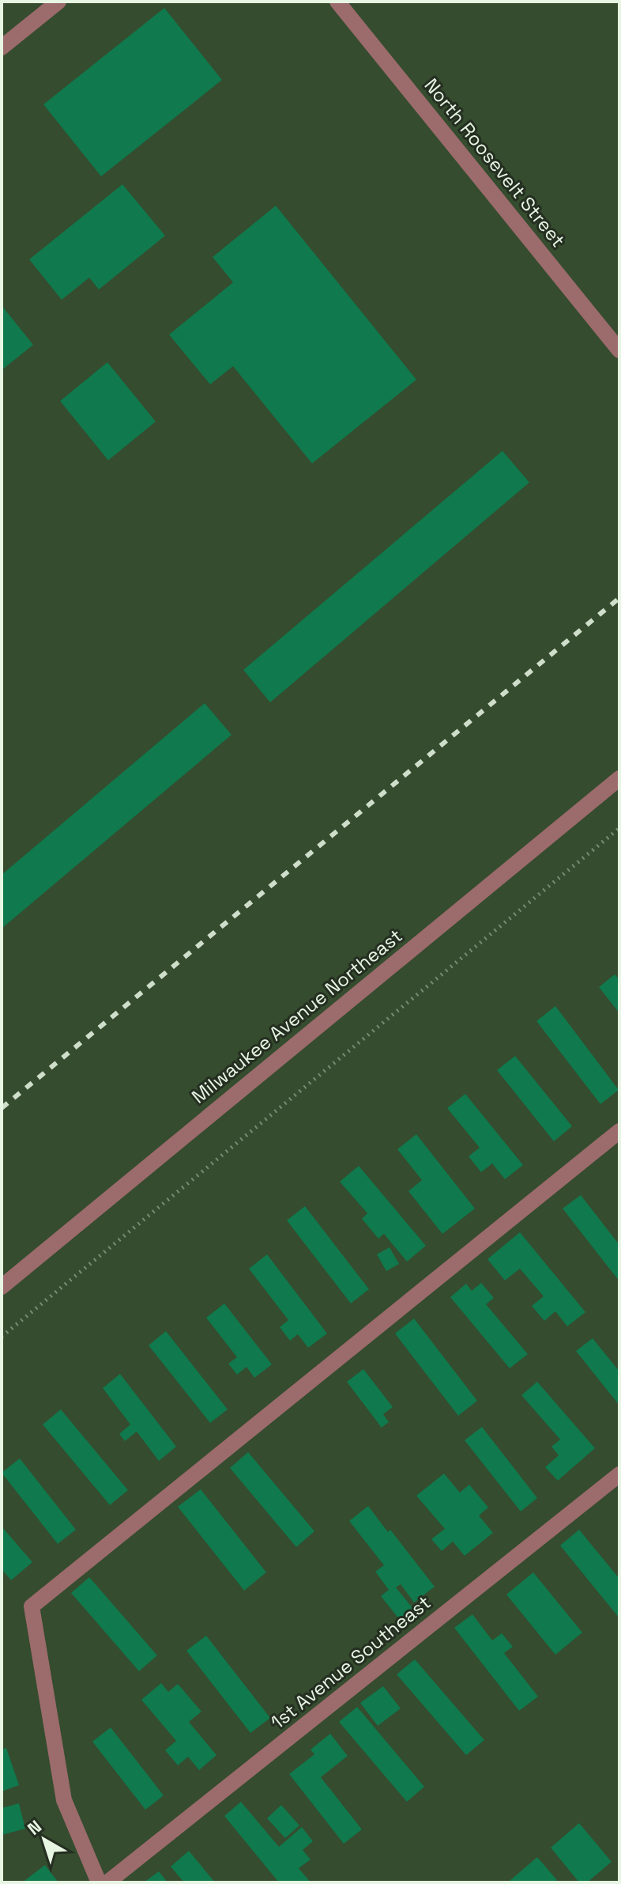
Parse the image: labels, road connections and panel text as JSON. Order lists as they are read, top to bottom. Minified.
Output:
{"streets":{"street":["North Roosevelt Street","Milwaukee Avenue Northeast","1st Avenue Southeast"]},"north":"top left"}
